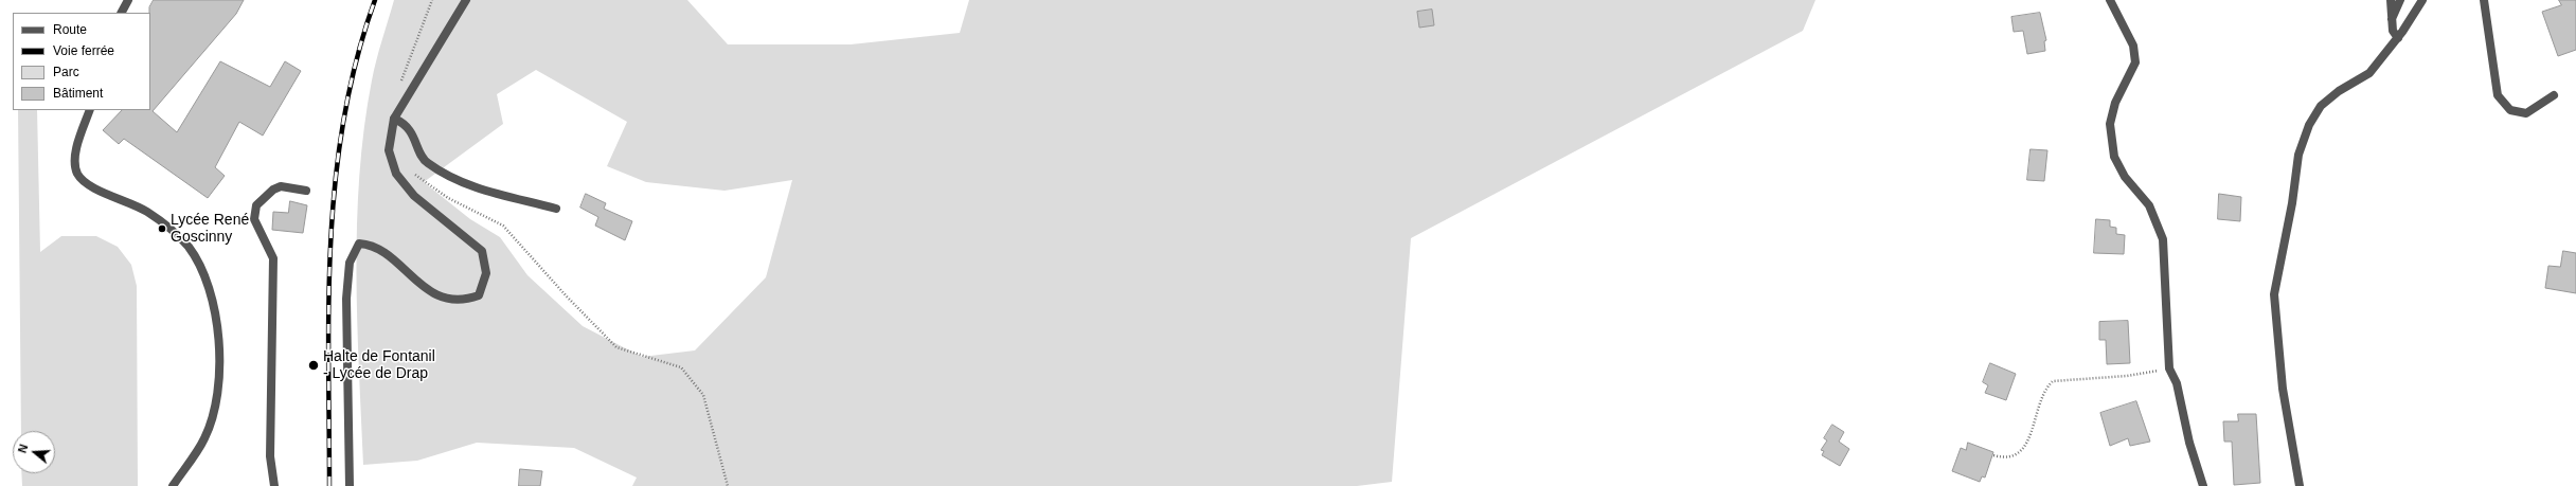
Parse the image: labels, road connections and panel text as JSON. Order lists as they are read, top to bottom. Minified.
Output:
{"places":["Lycée René Goscinny","Halte de Fontanil - Lycée de Drap"],"legend":["Route","Voie ferrée","Parc","Bâtiment"],"north":"left"}
